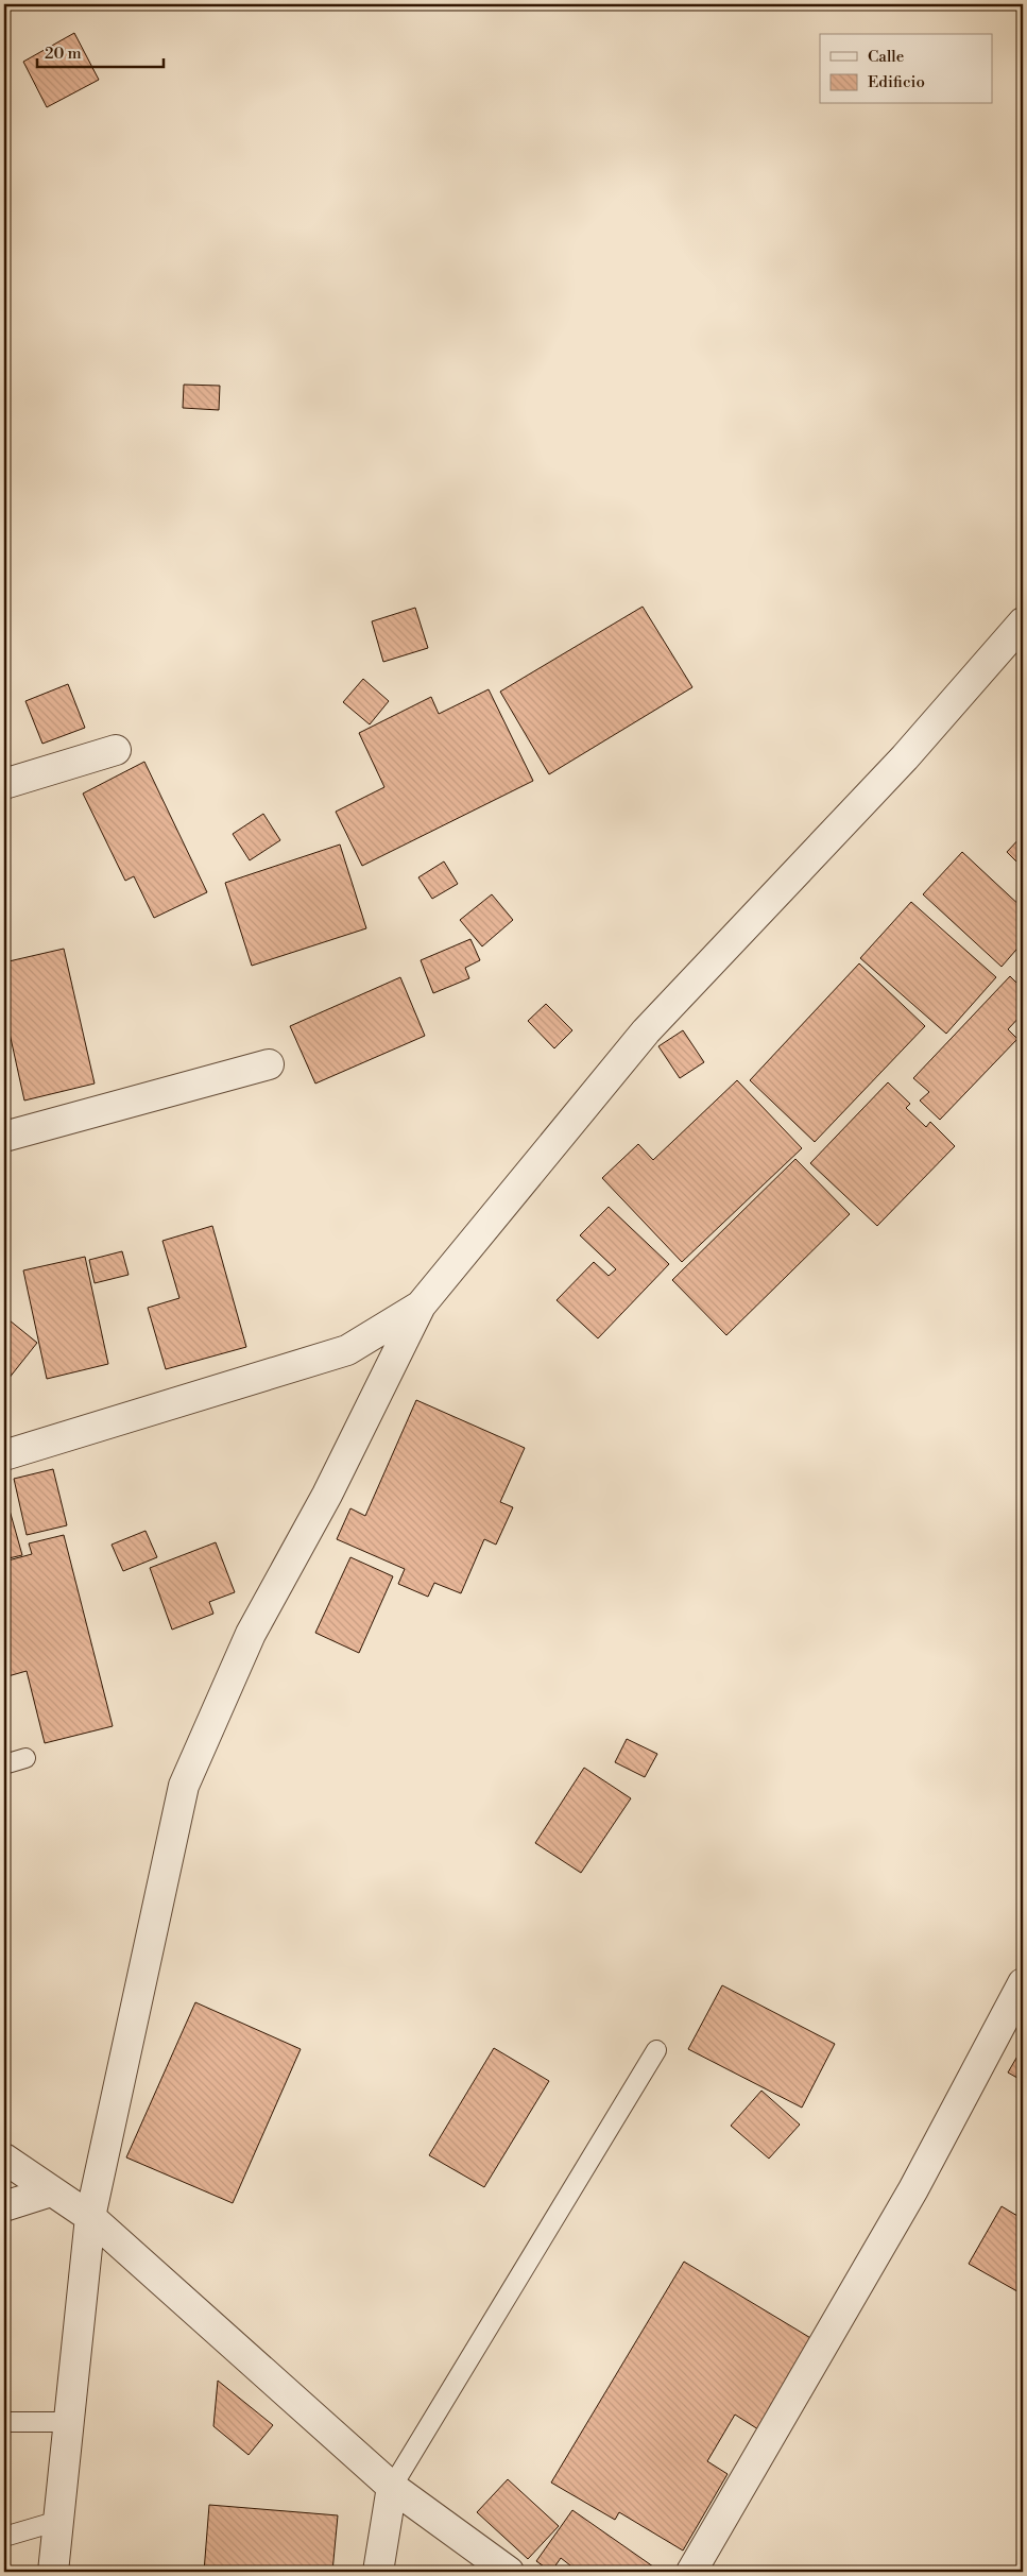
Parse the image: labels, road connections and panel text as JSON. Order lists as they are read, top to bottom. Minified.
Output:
{"legend":["Calle","Edificio"],"scale_bar":"20 m"}
